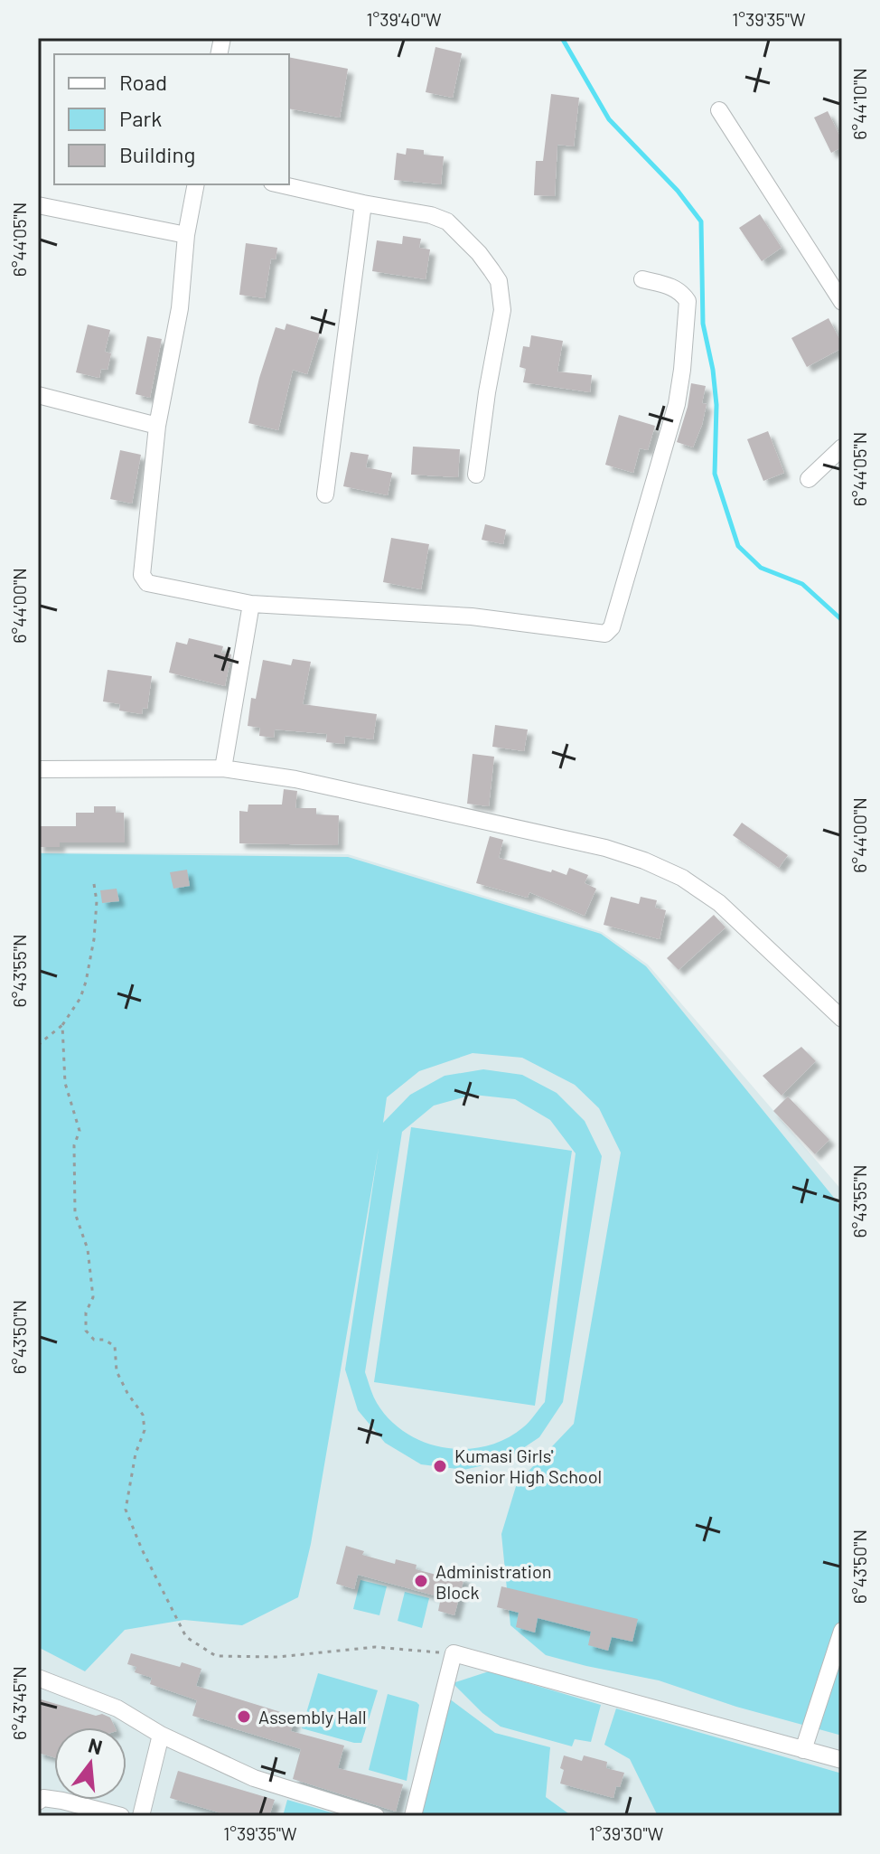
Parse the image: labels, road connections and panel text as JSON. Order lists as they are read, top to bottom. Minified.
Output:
{"places":["Kumasi Girls' Senior High School","Administration Block","Assembly Hall"],"legend":["Road","Park","Building"],"north":"top","coordinates":["1°39'40\"W","1°39'35\"W","6°44'10\"N","6°44'05\"N","6°44'00\"N","6°43'55\"N","6°43'50\"N","6°43'45\"N","1°39'30\"W"]}
